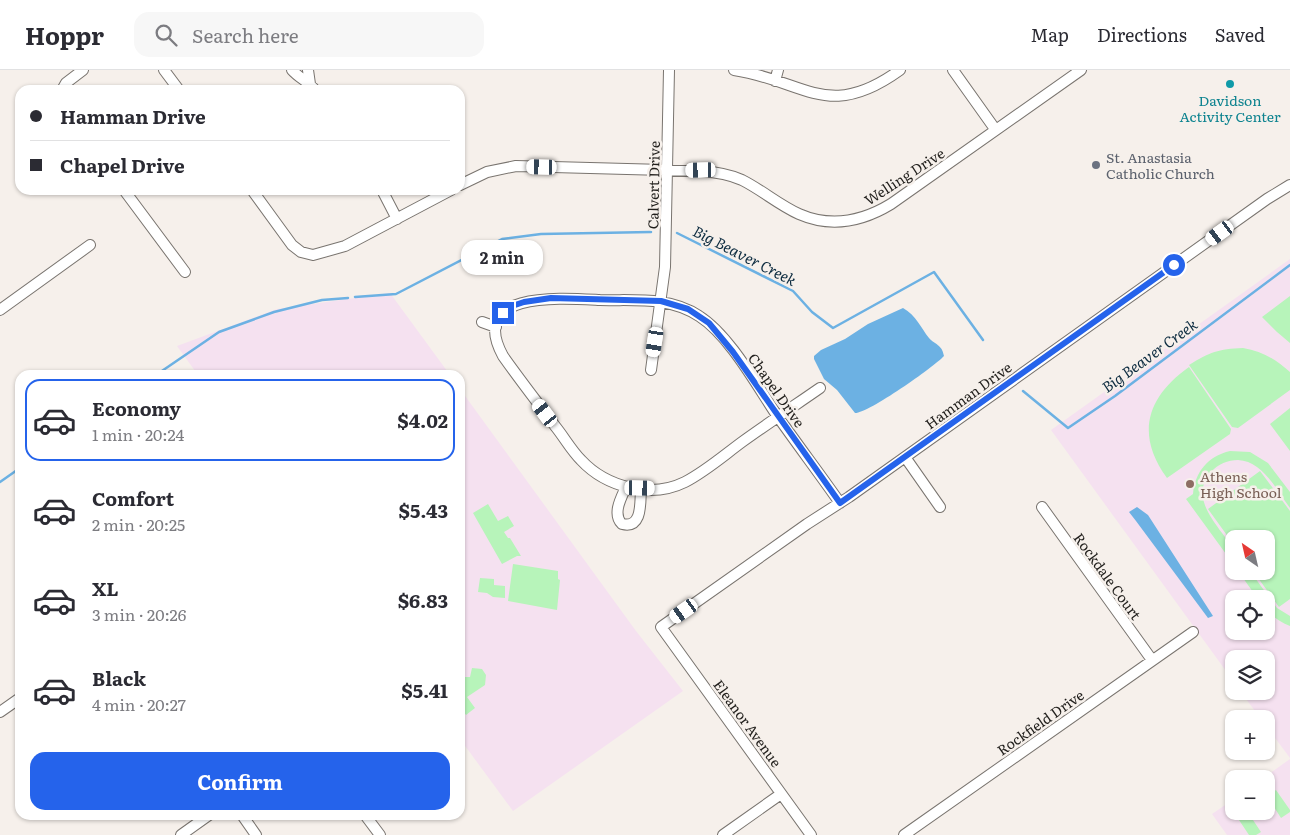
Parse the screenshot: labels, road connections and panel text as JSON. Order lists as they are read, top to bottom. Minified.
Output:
{"streets":{"street":["Welling Drive","Calvert Drive","Chapel Drive","Hamman Drive","Rockdale Court","Rockfield Drive","Eleanor Avenue"]},"crossings":[["Welling Drive","Calvert Drive"],["Calvert Drive","Chapel Drive"],["Chapel Drive","Hamman Drive"],["Hamman Drive","Eleanor Avenue"],["Rockdale Court","Rockfield Drive"]],"water":["Big Beaver Creek"],"places":["Davidson Activity Center","St. Anastasia Catholic Church","Athens High School"],"north":"top left","page":{"header":"Hoppr","search":"Search here","nav":["Map","Directions","Saved"],"banner":["Hamman Drive","Chapel Drive"],"bubble":"2 min","list":[{"name":"Economy","note":"1 min · 20:24","value":"$4.02"},{"name":"Comfort","note":"2 min · 20:25","value":"$5.43"},{"name":"XL","note":"3 min · 20:26","value":"$6.83"},{"name":"Black","note":"4 min · 20:27","value":"$5.41"}],"map_buttons":["+","−"],"buttons":"Confirm"}}
